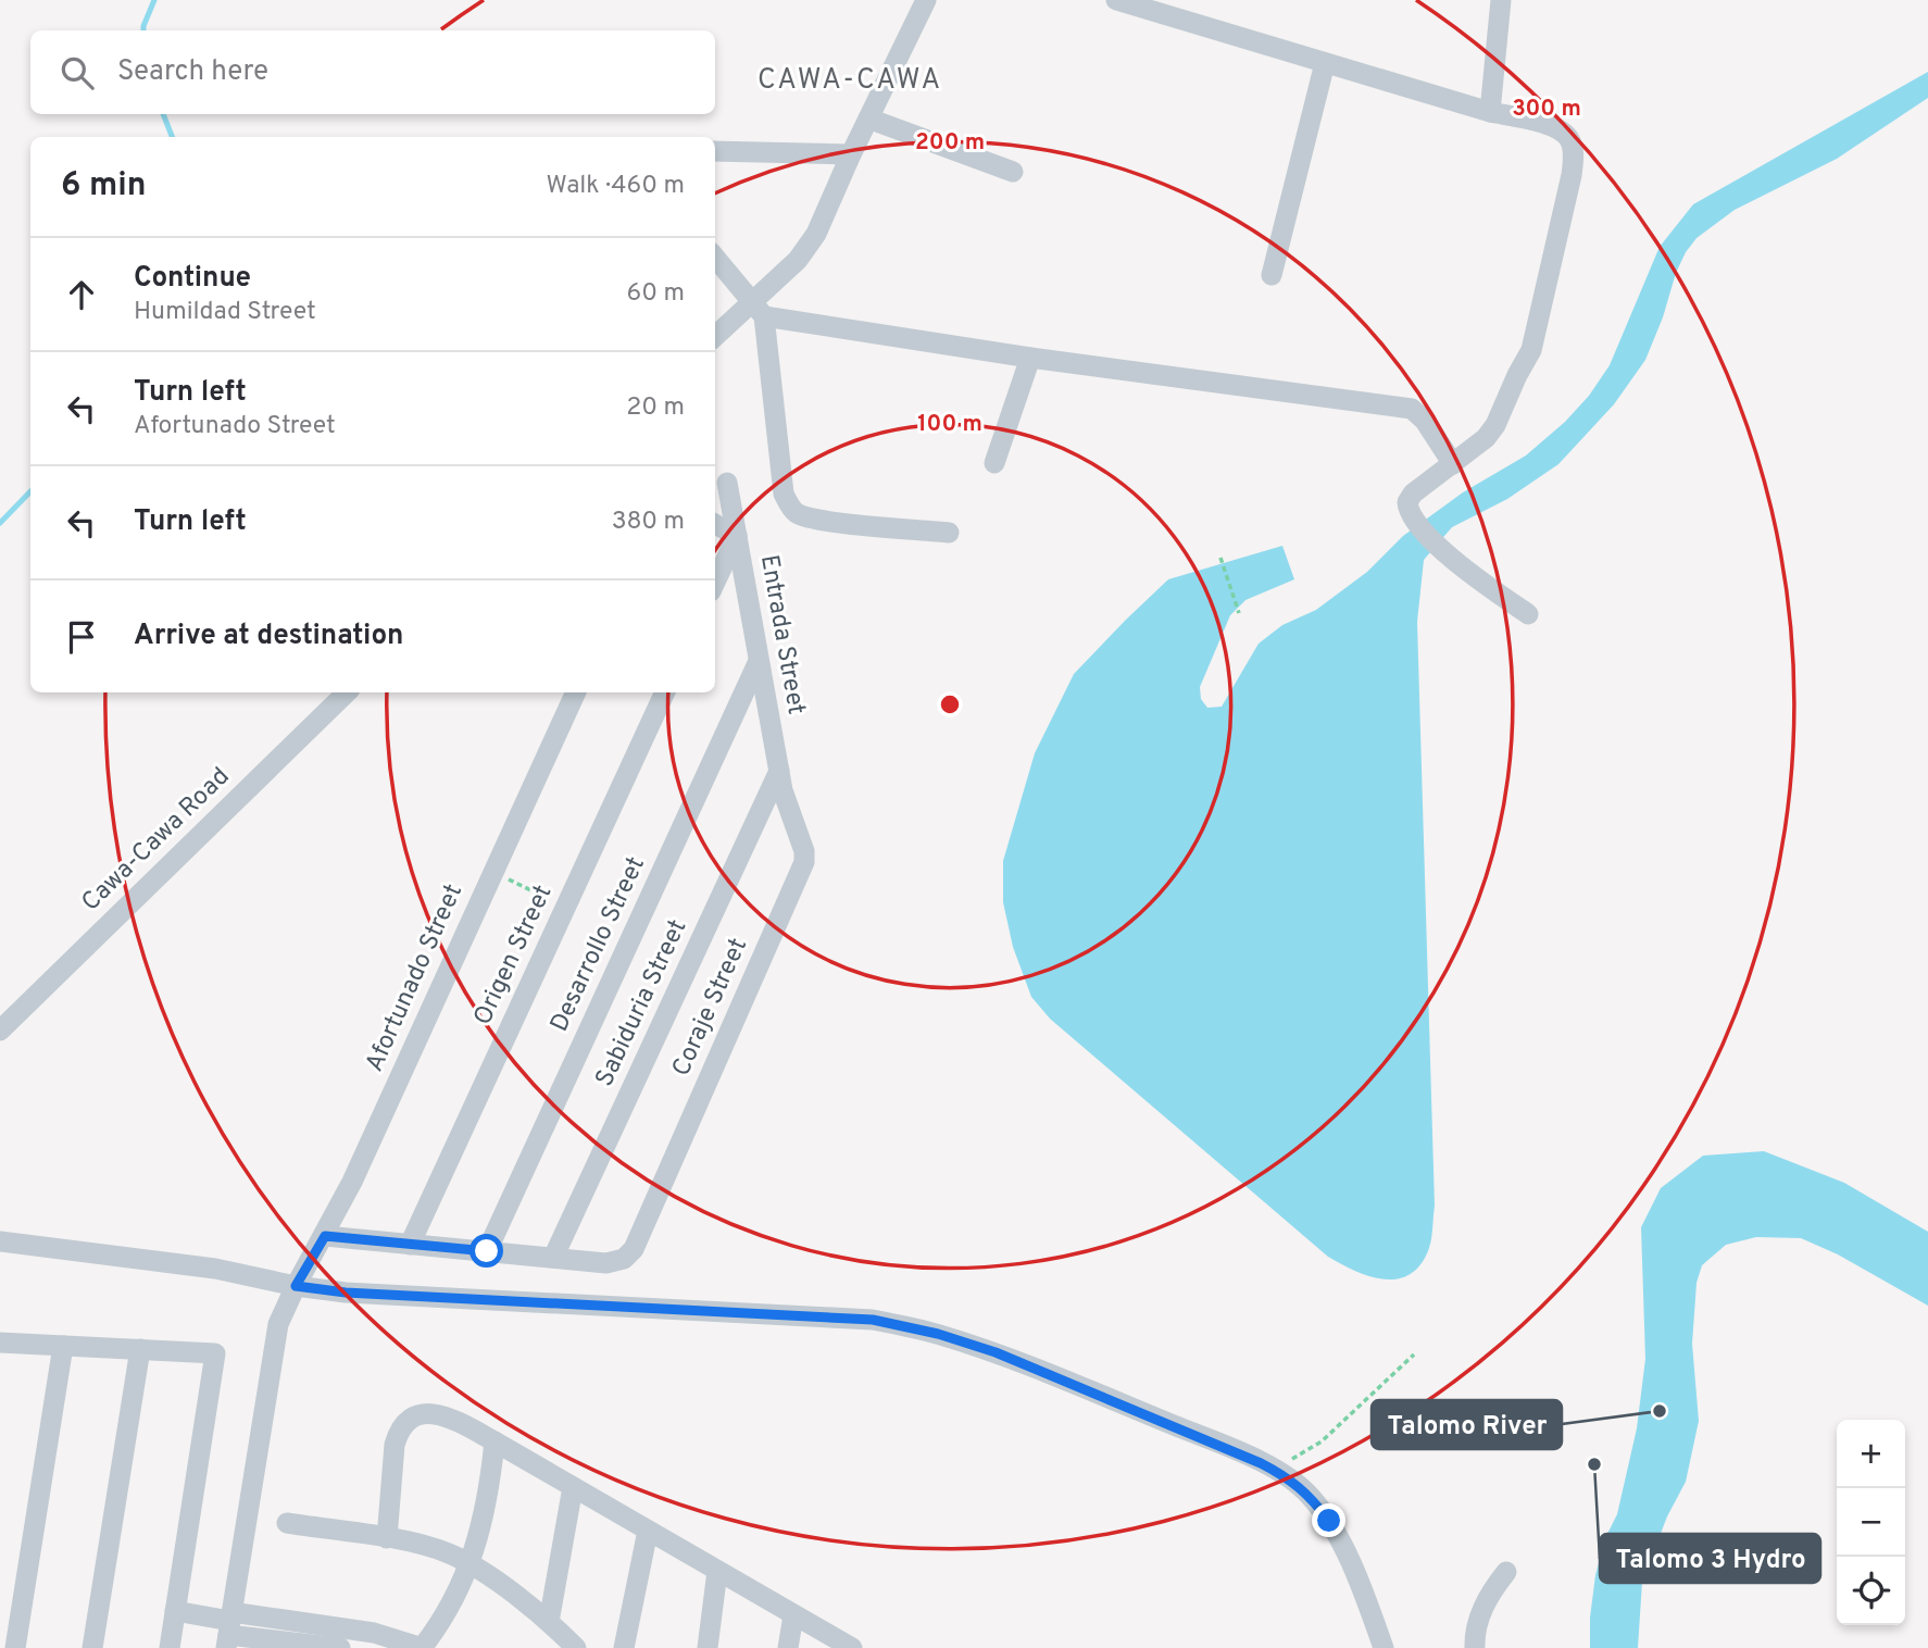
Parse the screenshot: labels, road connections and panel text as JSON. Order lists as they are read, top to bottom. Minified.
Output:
{"streets":{"street":["Entrada Street","Cawa-Cawa Road","Desarrollo Street","Origen Street","Afortunado Street","Sabiduria Street","Coraje Street"]},"crossings":[["Entrada Street","Desarrollo Street"],["Entrada Street","Sabiduria Street"],["Entrada Street","Coraje Street"],["Sabiduria Street","Coraje Street"]],"districts":["CAWA-CAWA"],"places":["Talomo River","Talomo 3 Hydro"],"page":{"search":"Search here","heading":["6 min","Walk · 460 m"],"list":[["Continue","Humildad Street","60 m"],["Turn left","Afortunado Street","20 m"],["Turn left","380 m"],"Arrive at destination"],"map_buttons":["+","−"]},"rings":["300 m","200 m","100 m"]}
